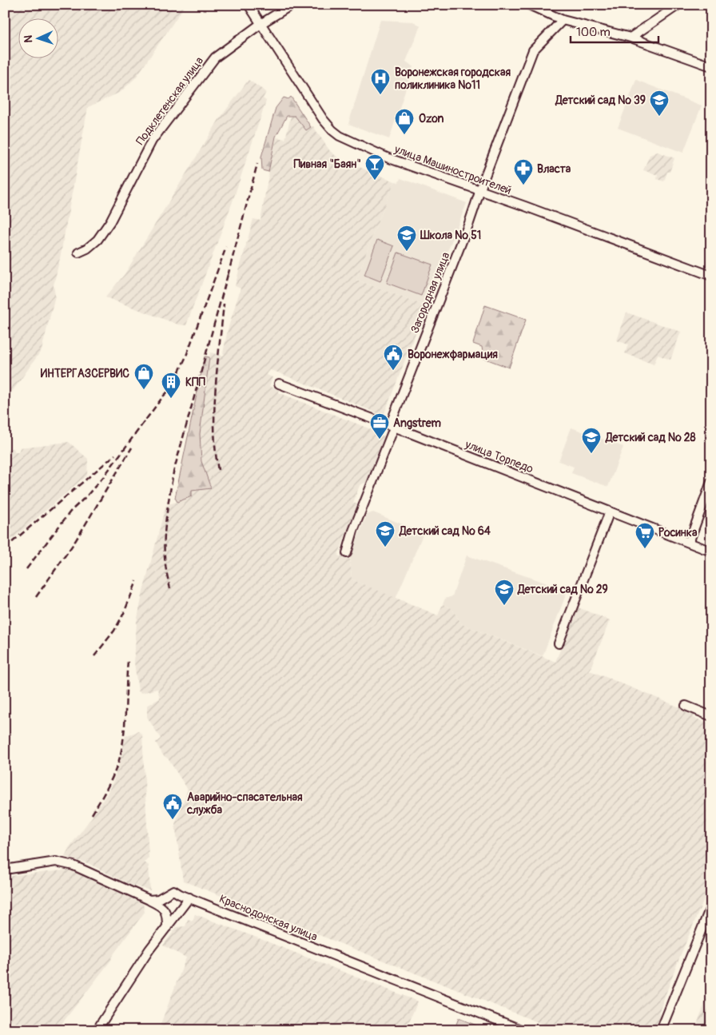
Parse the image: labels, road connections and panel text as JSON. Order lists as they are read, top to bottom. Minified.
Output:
{"streets":{"street":["Подклетенская улица","улица Машиностроителей","Загородная улица","улица Торпедо","Краснодонская улица"]},"crossings":[["Подклетенская улица","улица Машиностроителей"],["улица Машиностроителей","Загородная улица"],["Загородная улица","улица Торпедо"]],"places":{"hospital":["Воронежская городская поликлиника №11"],"school or university":["Детский сад № 39","Школа № 51","Детский сад № 28","Детский сад № 64","Детский сад № 29"],"shop":["Ozon","ИНТЕРГАЗСЕРВИС"],"bar":["Пивная \"Баян\""],"pharmacy":["Власта"],"public building":["Воронежфармация","Аварийно-спасательная служба"],"building":["КПП"],"office":["Angstrem"],"supermarket":["Росинка"]},"scale_bar":"100 m","north":"left"}
